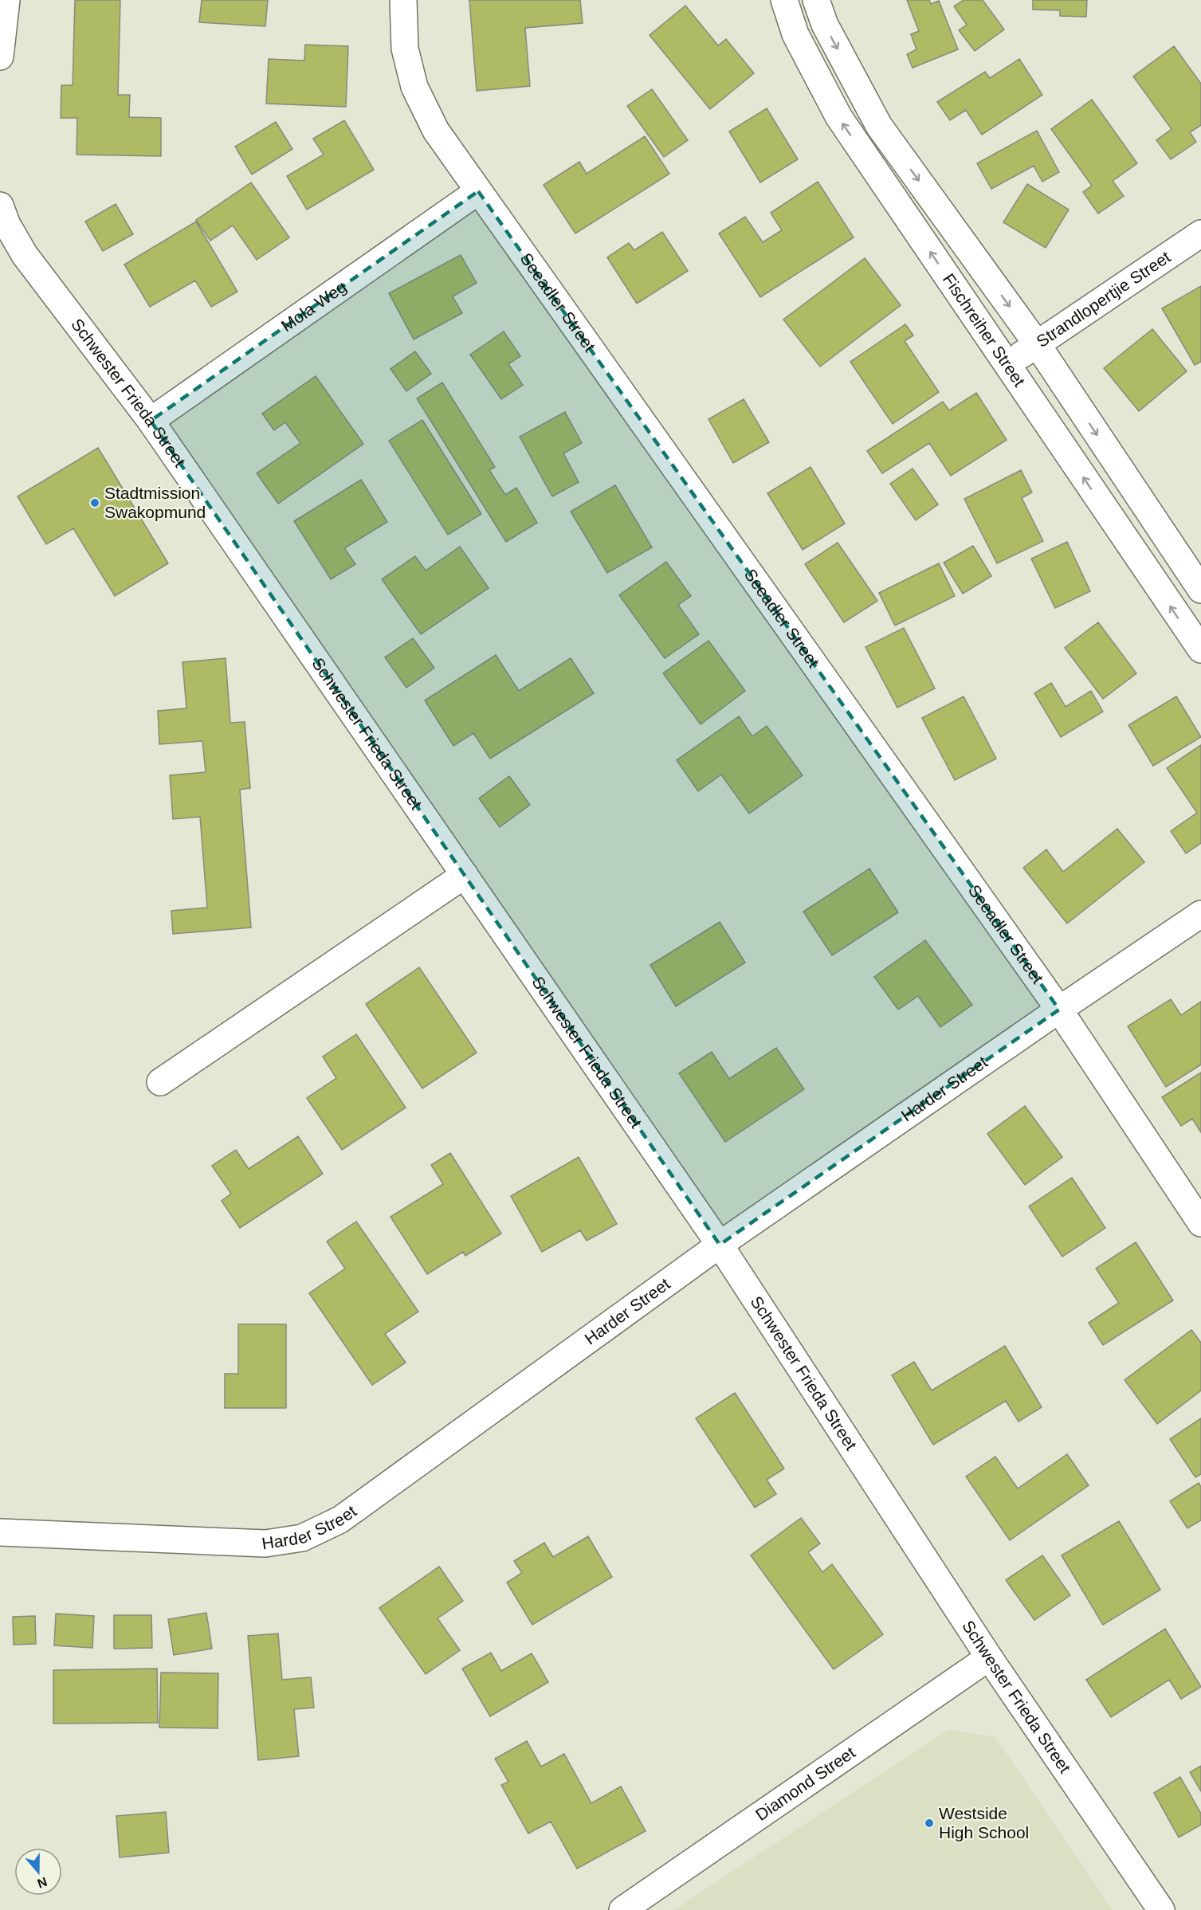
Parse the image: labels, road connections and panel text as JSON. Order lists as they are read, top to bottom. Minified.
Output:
{"streets":{"street":["Strandlopertjie Street","Seeadler Street","Mola Weg","Fischreiher Street","Schwester Frieda Street","Harder Street","Diamond Street"]},"crossings":[["Strandlopertjie Street","Fischreiher Street"],["Seeadler Street","Mola Weg"],["Seeadler Street","Harder Street"],["Mola Weg","Schwester Frieda Street"],["Schwester Frieda Street","Harder Street"],["Schwester Frieda Street","Diamond Street"]],"places":["Stadtmission Swakopmund","Westside High School"],"north":"bottom"}
